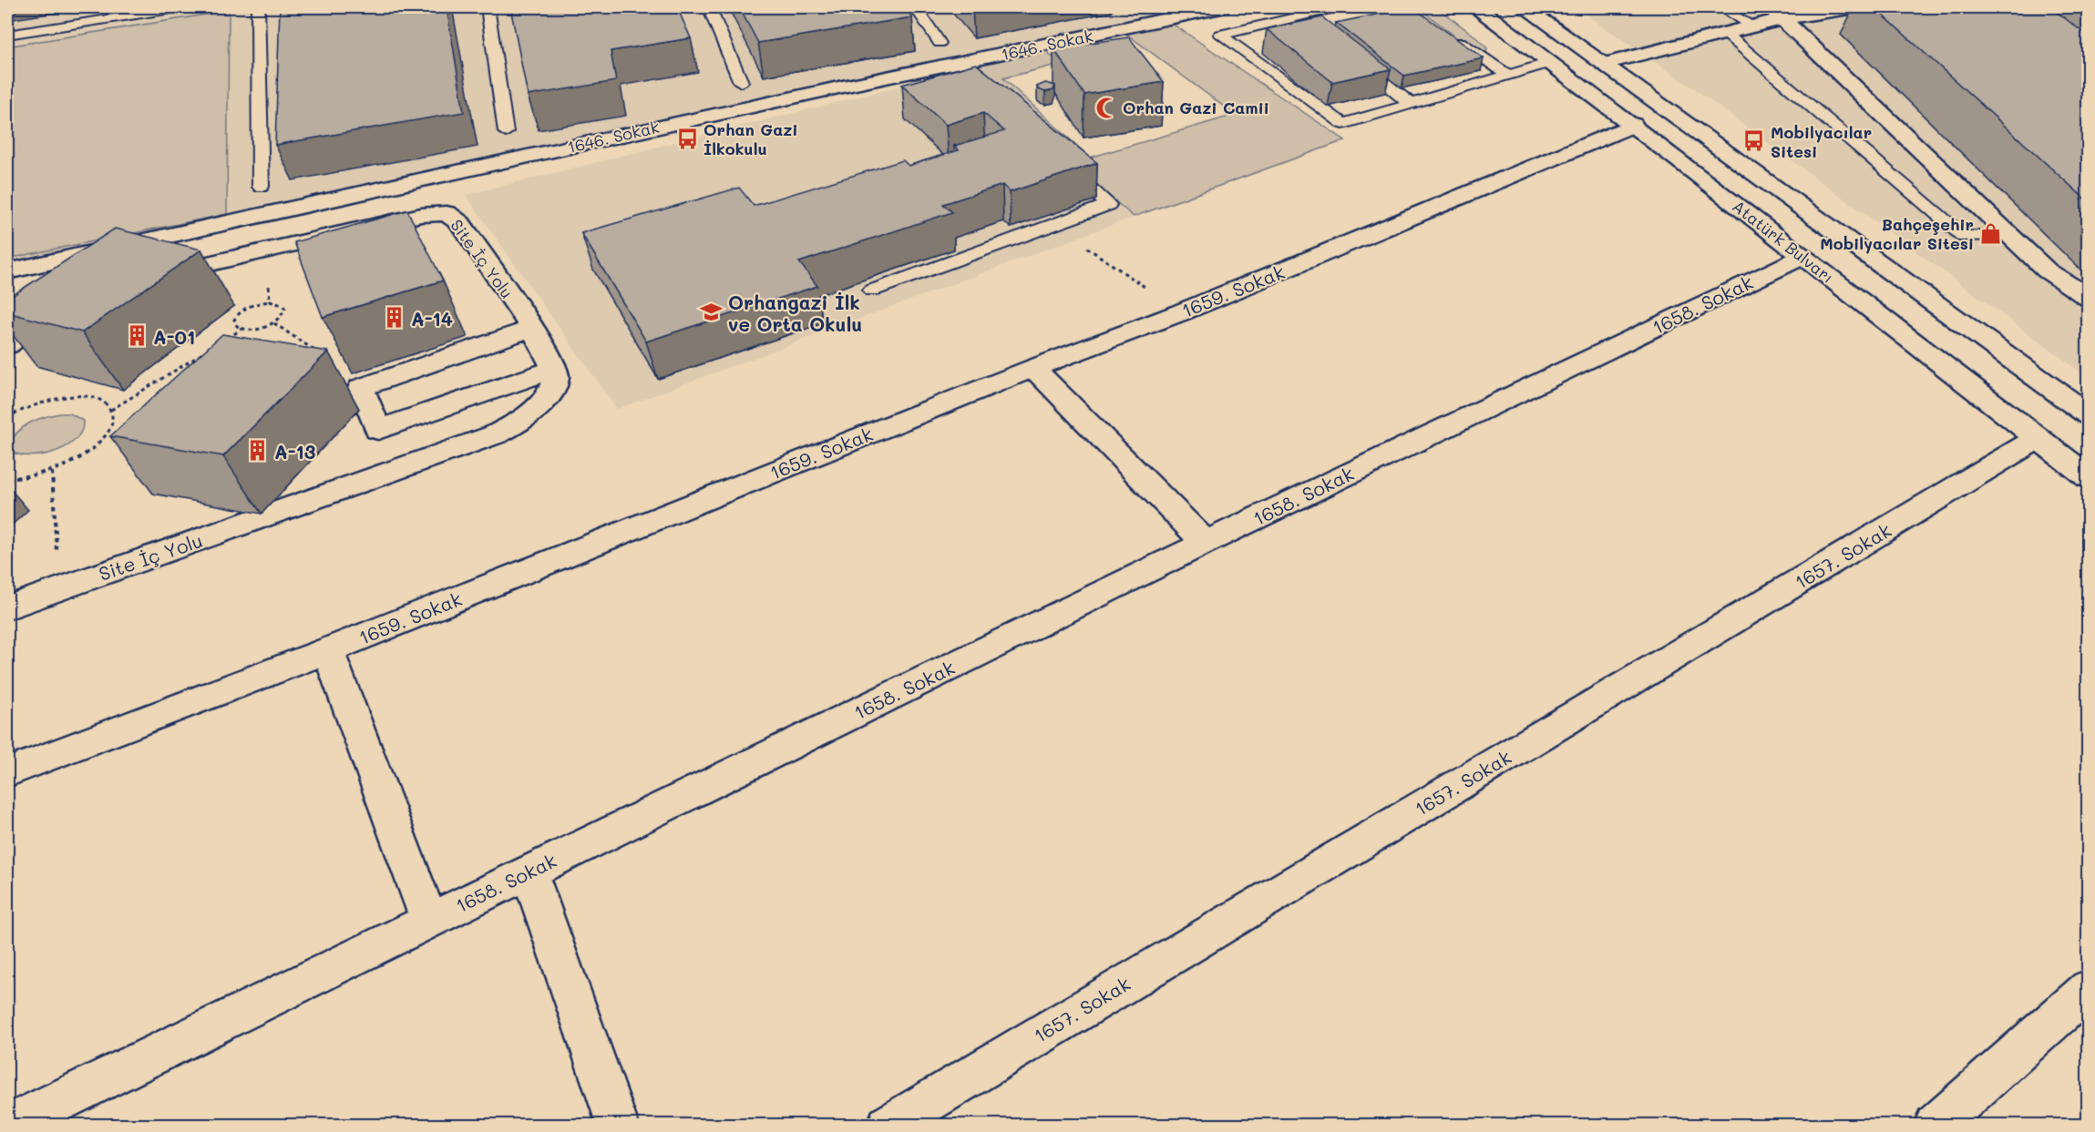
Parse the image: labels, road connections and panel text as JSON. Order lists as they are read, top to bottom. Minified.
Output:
{"streets":{"street":["1646. Sokak","Atatürk Bulvarı","Site İç Yolu","1659. Sokak","1658. Sokak","1657. Sokak"]},"crossings":[["Atatürk Bulvarı","1659. Sokak"],["Atatürk Bulvarı","1658. Sokak"],["Atatürk Bulvarı","1657. Sokak"]],"places":{"mosque":["Orhan Gazi Camii"],"bus stop":["Orhan Gazi İlkokulu","Mobilyacılar Sitesi"],"shop":["Bahçeşehir Mobilyacılar Sitesi"],"school or university":["Orhangazi İlk ve Orta Okulu"],"building":["A-14","A-01","A-13"]}}
